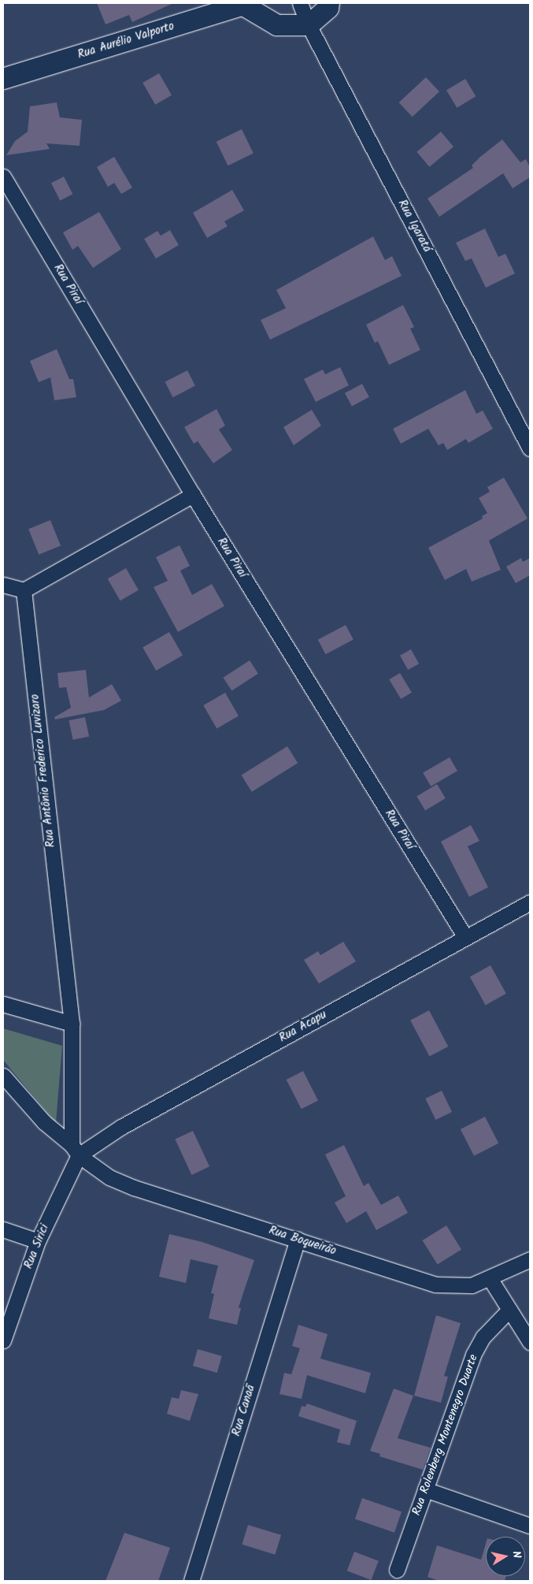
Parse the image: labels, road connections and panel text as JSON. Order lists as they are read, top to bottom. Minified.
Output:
{"streets":{"main road":["Rua Aurélio Valporto"],"street":["Rua Igaratá","Rua Piraí","Rua Antônio Frederico Luvizaro","Rua Acapu","Rua Boqueirão","Rua Sirici","Rua Canaã","Rua Rolenberg Montenegro Duarte"]},"crossings":[["Rua Piraí","Rua Acapu"],["Rua Antônio Frederico Luvizaro","Rua Acapu"],["Rua Antônio Frederico Luvizaro","Rua Boqueirão"],["Rua Antônio Frederico Luvizaro","Rua Sirici"],["Rua Acapu","Rua Boqueirão"],["Rua Acapu","Rua Sirici"],["Rua Boqueirão","Rua Sirici"],["Rua Boqueirão","Rua Canaã"]],"north":"right"}
